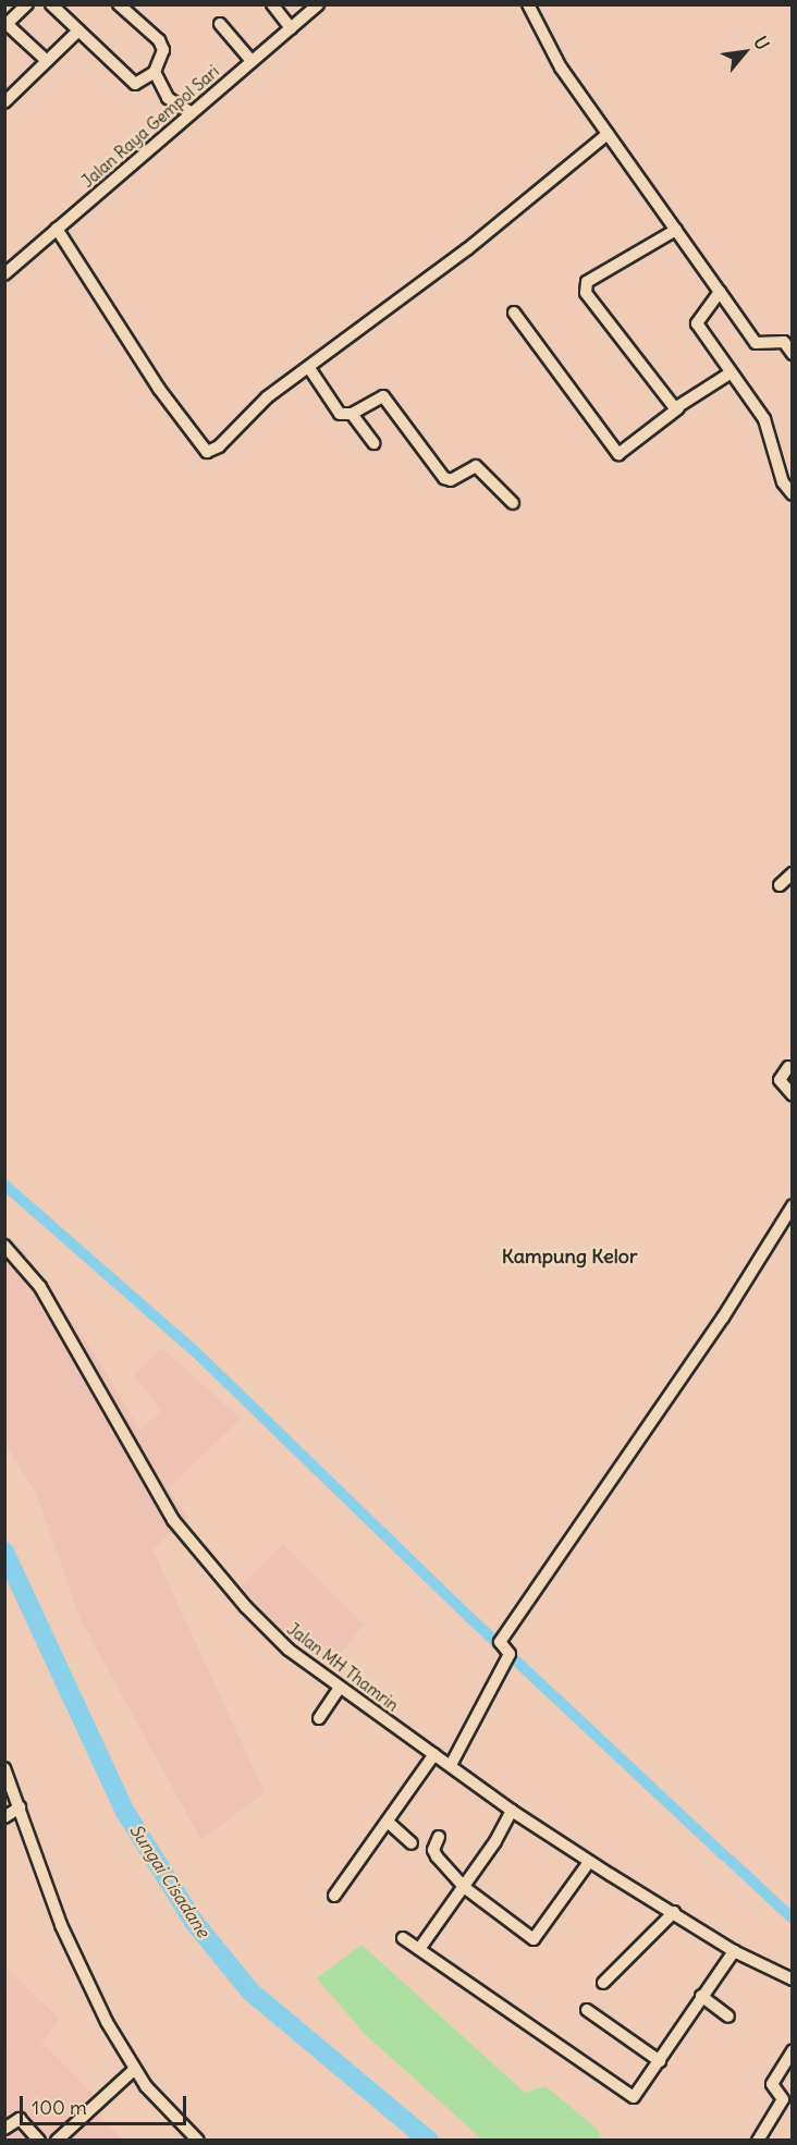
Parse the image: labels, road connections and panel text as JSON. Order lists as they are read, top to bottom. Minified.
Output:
{"streets":{"street":["Jalan Raya Gempol Sari","Jalan MH Thamrin"]},"districts":["Kampung Kelor"],"water":["Sungai Cisadane"],"scale_bar":"100 m","north":"top right"}
